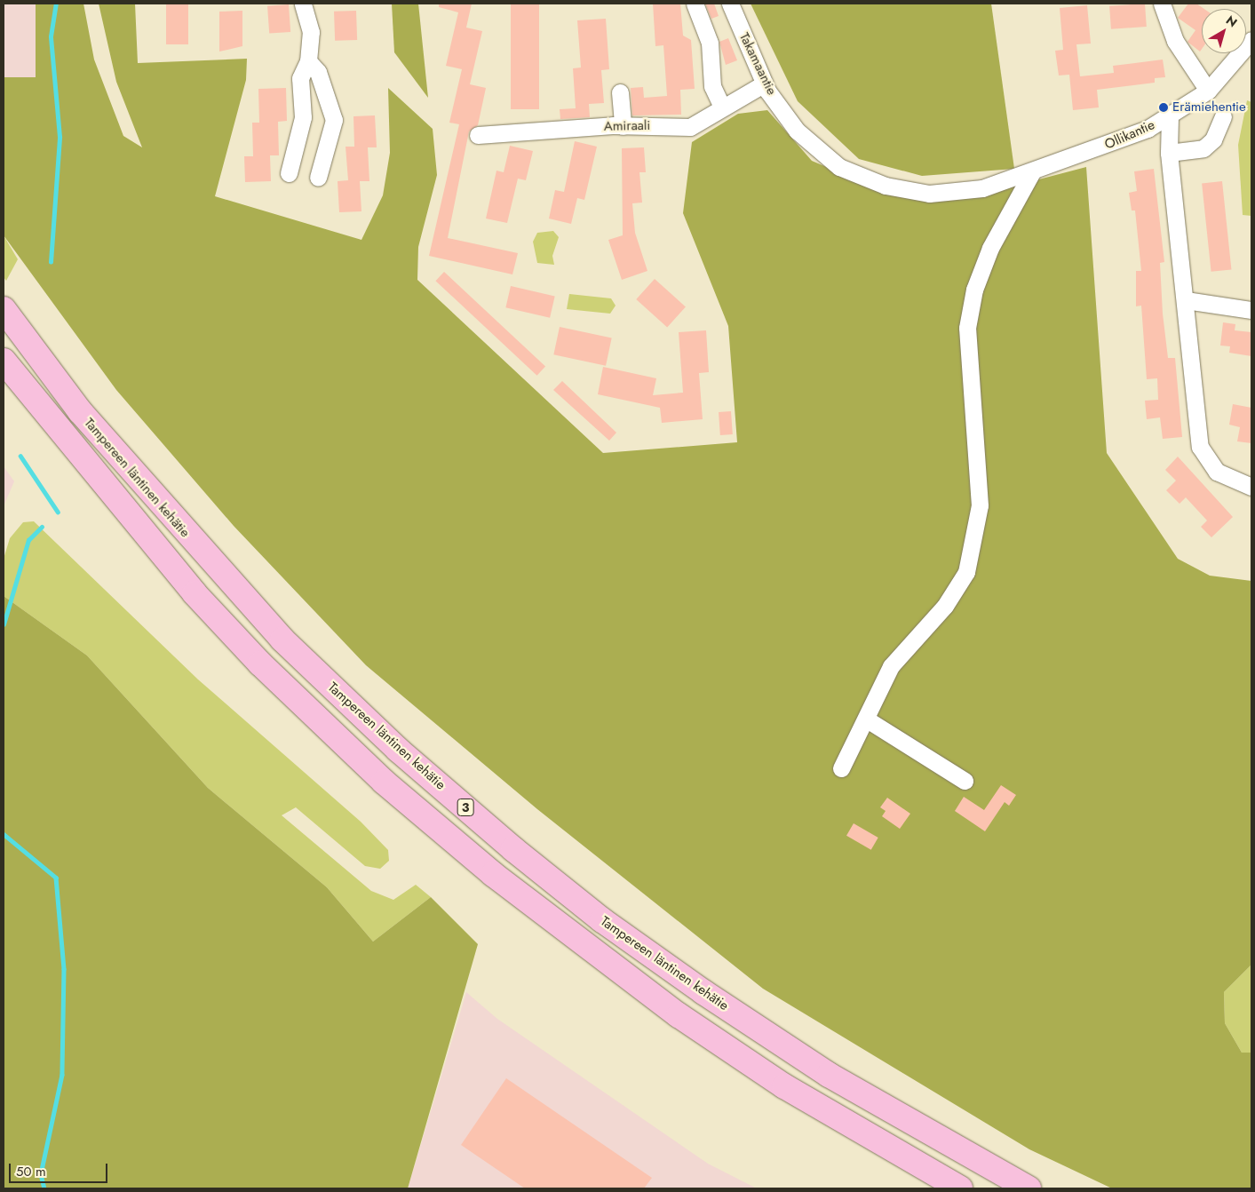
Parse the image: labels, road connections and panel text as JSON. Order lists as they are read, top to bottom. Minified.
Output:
{"streets":{"highway":["Tampereen läntinen kehätie","3"],"street":["Takamaantie","Amiraali","Ollikantie"]},"crossings":[["Takamaantie","Amiraali"],["Takamaantie","Ollikantie"]],"places":["Erämiehentie"],"scale_bar":"50 m","north":"top right"}
